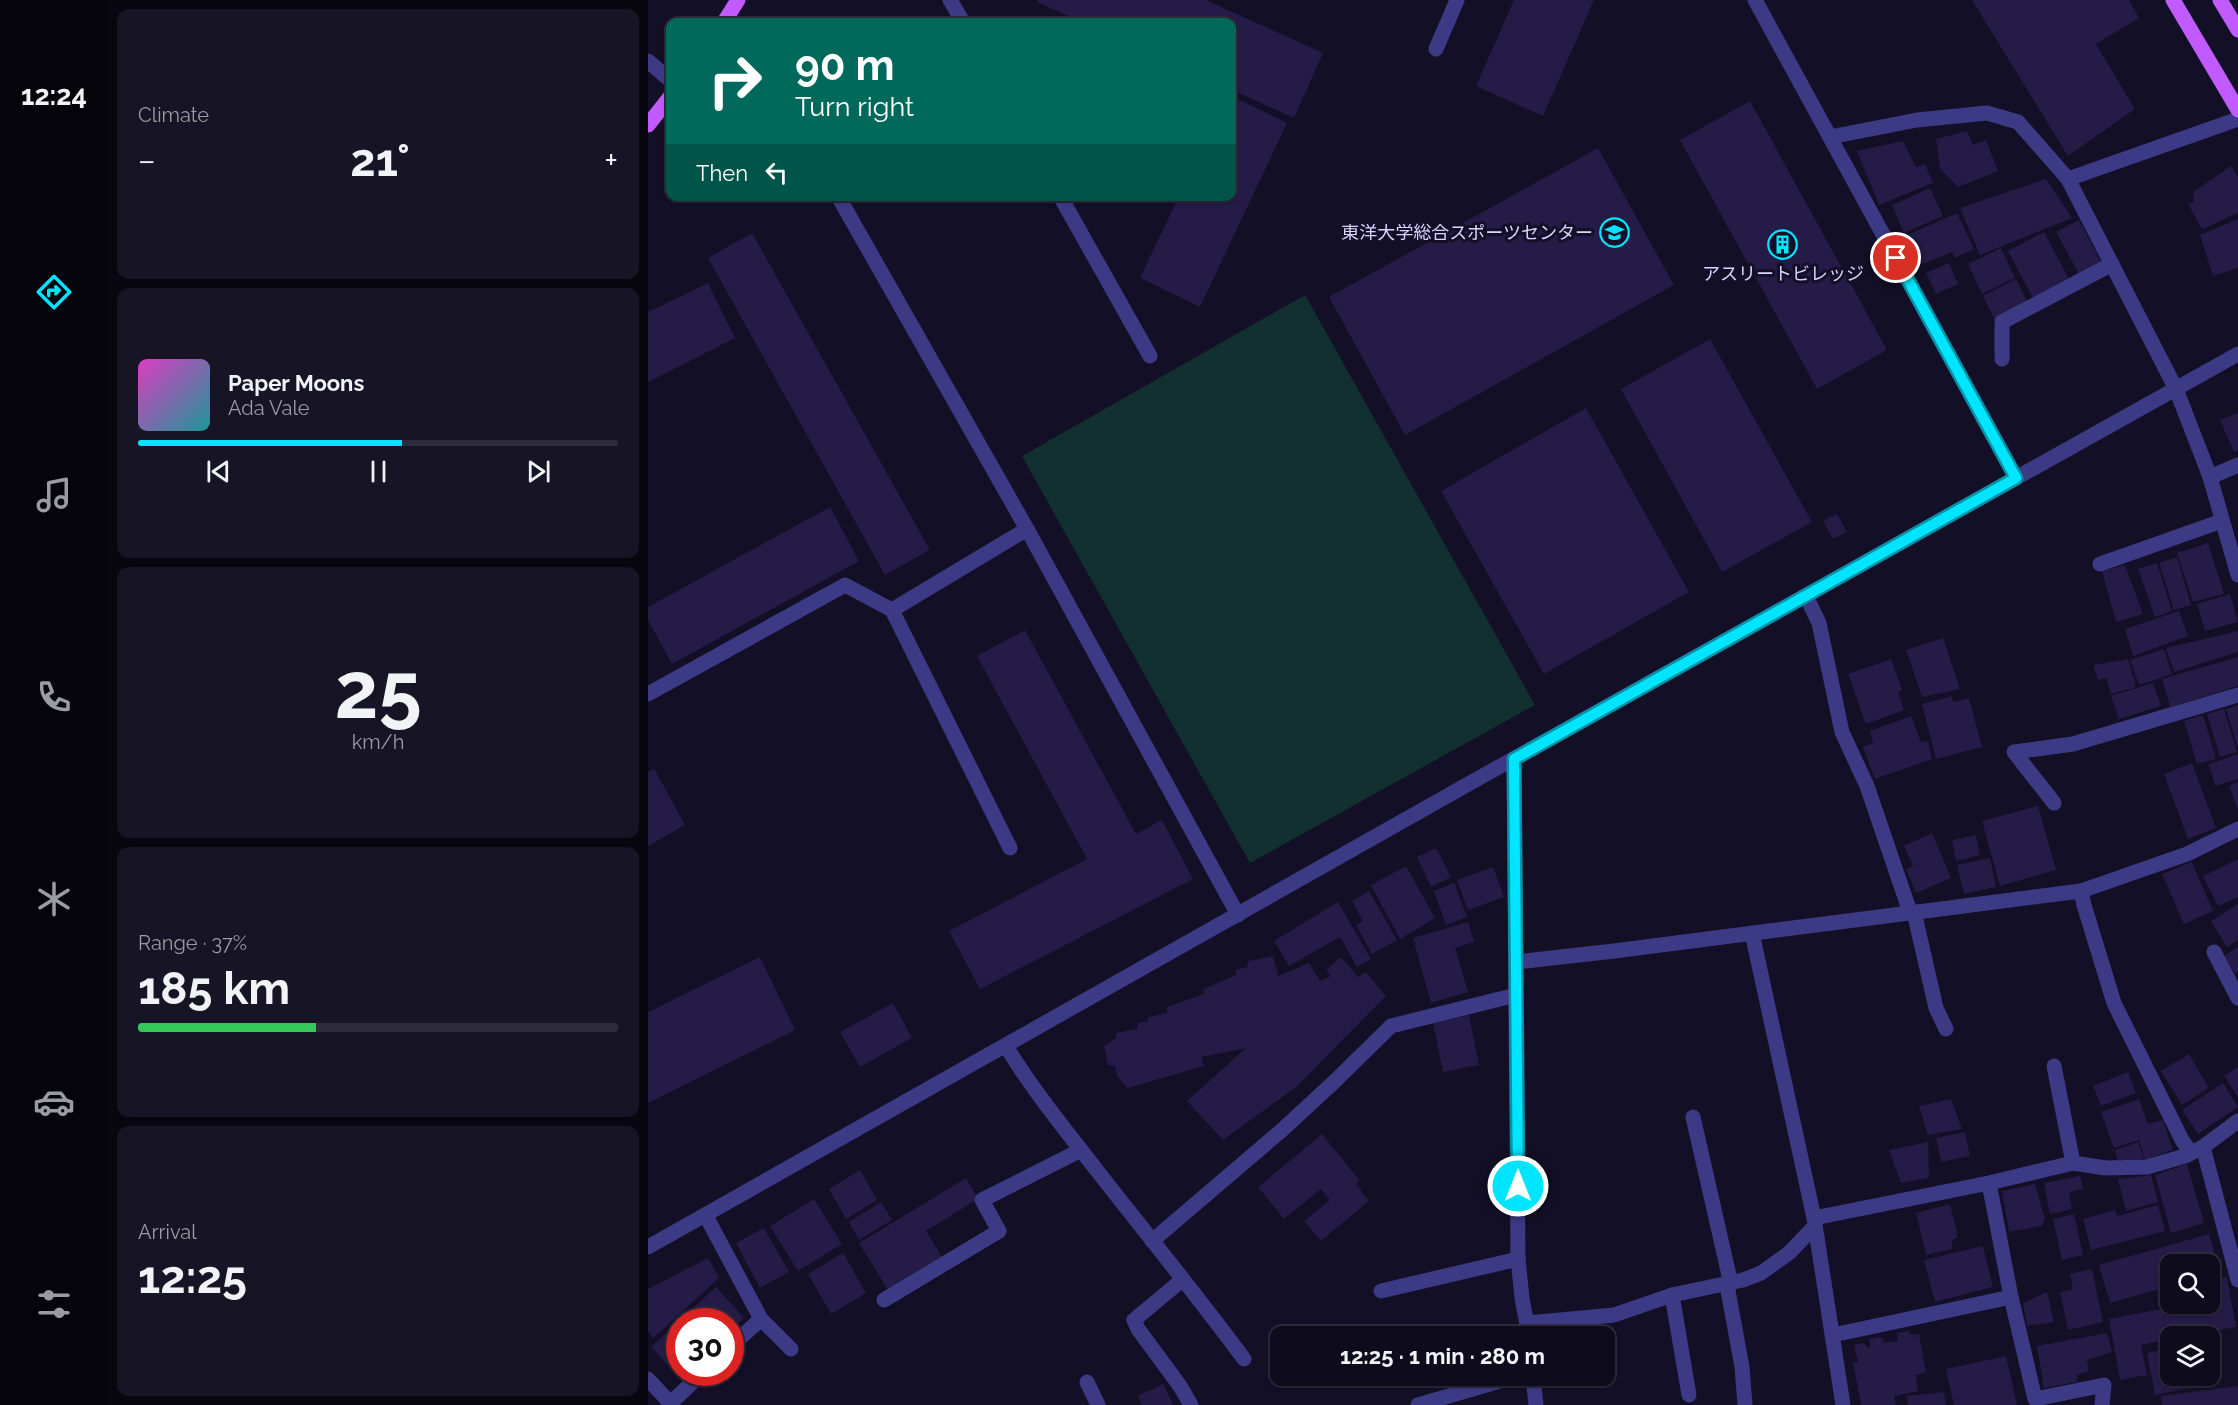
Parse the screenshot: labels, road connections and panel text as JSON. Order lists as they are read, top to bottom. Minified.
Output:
{"places":{"school or university":["東洋大学総合スポーツセンター"],"building":["アスリートビレッジ"]},"page":{"tabs":"12:24","tile":["Climate",["25","km/h"],["Range · 37%","185 km"],["Arrival","12:25"]],"turn":["90 m","Turn right"],"heat":["−","21°","+"],"then":"Then","song":["Paper Moons","Ada Vale"],"limit":"30","trip":"12:25 · 1 min · 280 m"}}
